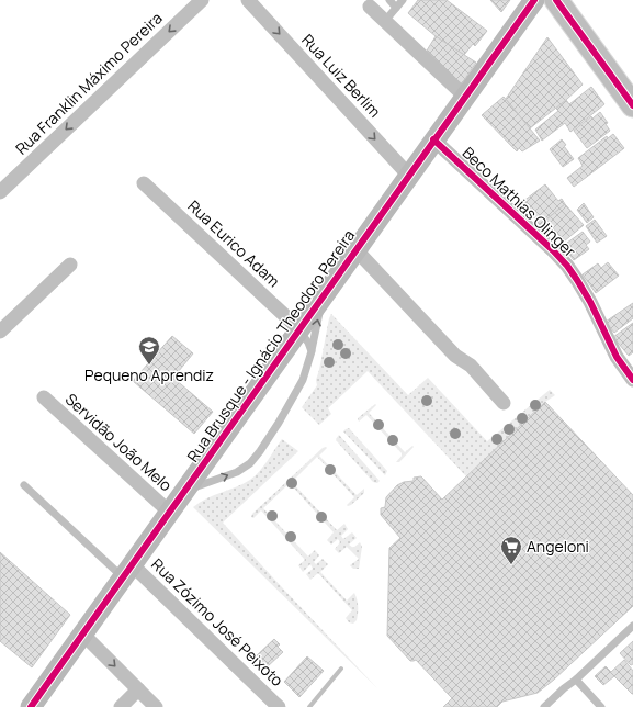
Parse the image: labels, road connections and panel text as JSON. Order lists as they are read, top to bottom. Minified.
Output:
{"streets":{"main road":["Rua Brusque - Ignácio Theodoro Pereira"],"street":["Rua Luiz Berlim","Rua Franklin Máximo Pereira","Beco Mathias Olinger","Rua Eurico Adam","Servidão João Melo","Rua Zózimo José Peixoto"]},"crossings":[["Rua Luiz Berlim","Rua Brusque - Ignácio Theodoro Pereira"],["Beco Mathias Olinger","Rua Brusque - Ignácio Theodoro Pereira"],["Rua Eurico Adam","Rua Brusque - Ignácio Theodoro Pereira"],["Rua Brusque - Ignácio Theodoro Pereira","Servidão João Melo"],["Rua Brusque - Ignácio Theodoro Pereira","Rua Zózimo José Peixoto"]],"one_way":["Rua Franklin Máximo Pereira"],"places":{"school or university":["Pequeno Aprendiz"],"supermarket":["Angeloni"]}}
